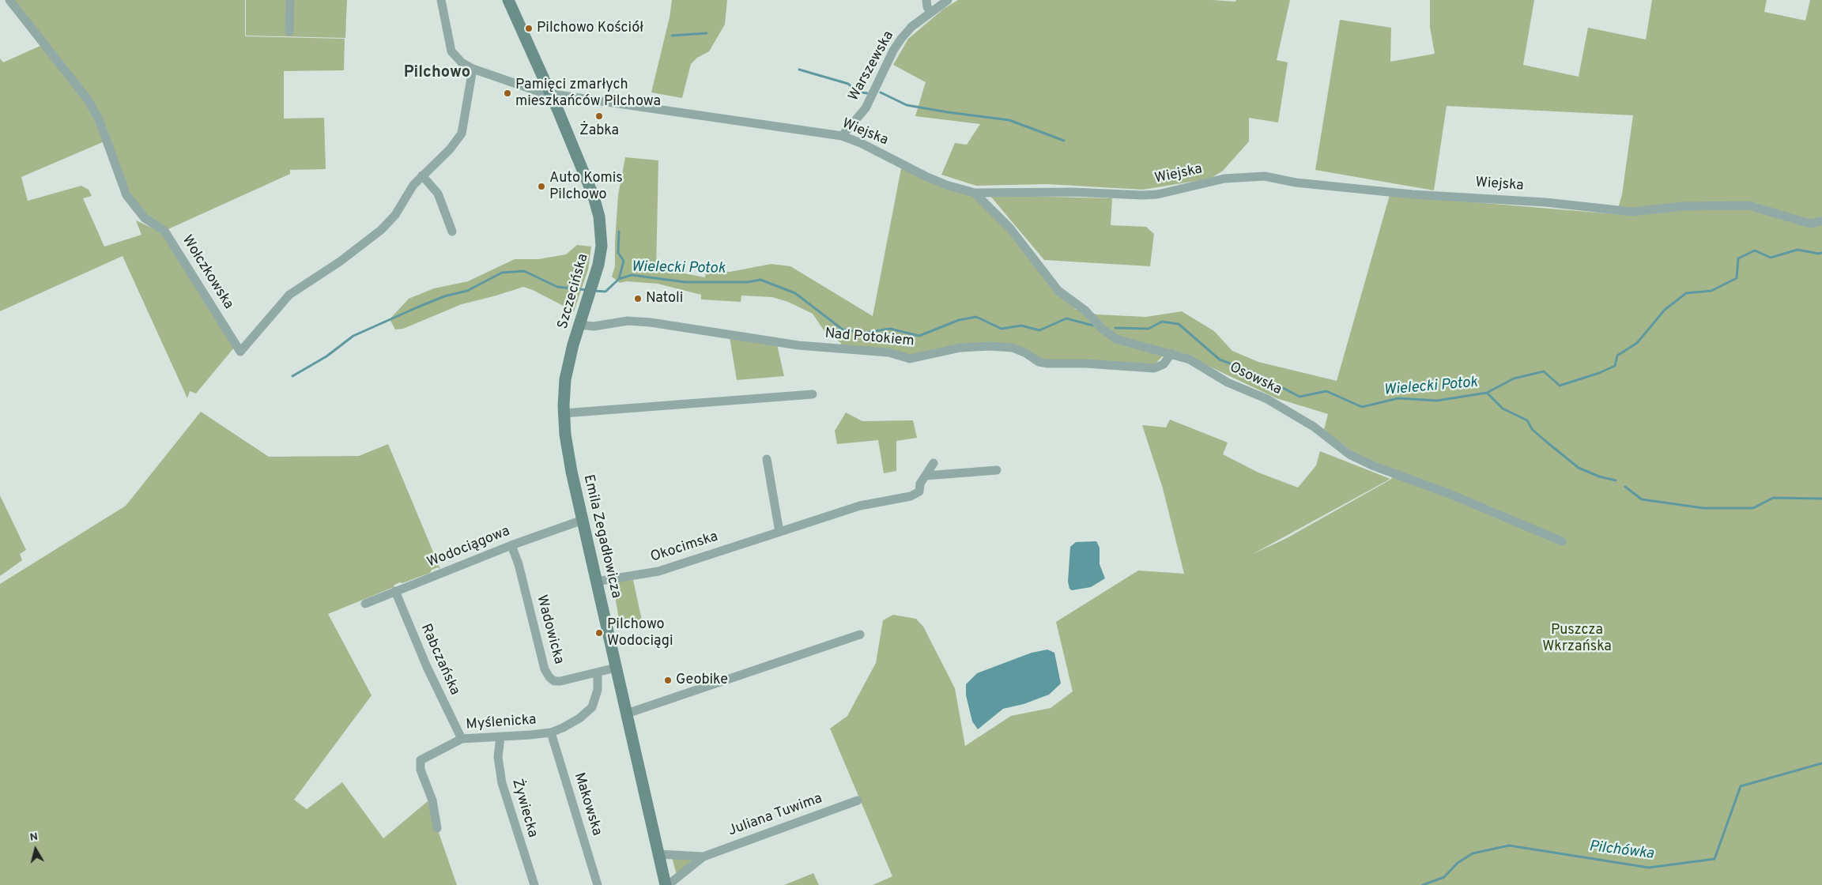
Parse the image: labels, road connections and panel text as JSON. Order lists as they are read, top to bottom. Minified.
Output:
{"streets":{"main road":["Szczecińska","Emila Zegadłowicza"],"street":["Warszewska","Wiejska","Wołczkowska","Nad Potokiem","Osowska","Wodociągowa","Okocimska","Wadowicka","Rabczańska","Myślenicka","Makowska","Żywiecka","Juliana Tuwima"]},"crossings":[["Warszewska","Wiejska"],["Wiejska","Wołczkowska"],["Wiejska","Szczecińska"],["Wiejska","Osowska"],["Szczecińska","Nad Potokiem"],["Szczecińska","Emila Zegadłowicza"],["Nad Potokiem","Osowska"],["Emila Zegadłowicza","Wodociągowa"],["Emila Zegadłowicza","Okocimska"],["Emila Zegadłowicza","Wadowicka"],["Emila Zegadłowicza","Juliana Tuwima"],["Wodociągowa","Wadowicka"],["Wodociągowa","Rabczańska"],["Wadowicka","Myślenicka"],["Rabczańska","Myślenicka"],["Myślenicka","Makowska"],["Myślenicka","Żywiecka"]],"districts":["Pilchowo"],"water":["Wielecki Potok","Pilchówka"],"parks":["Puszcza Wkrzańska"],"places":["Pilchowo Kościół","Pamięci zmarłych mieszkańców Pilchowa","Żabka","Auto Komis Pilchowo","Natoli","Pilchowo Wodociągi","Geobike"],"north":"top"}
